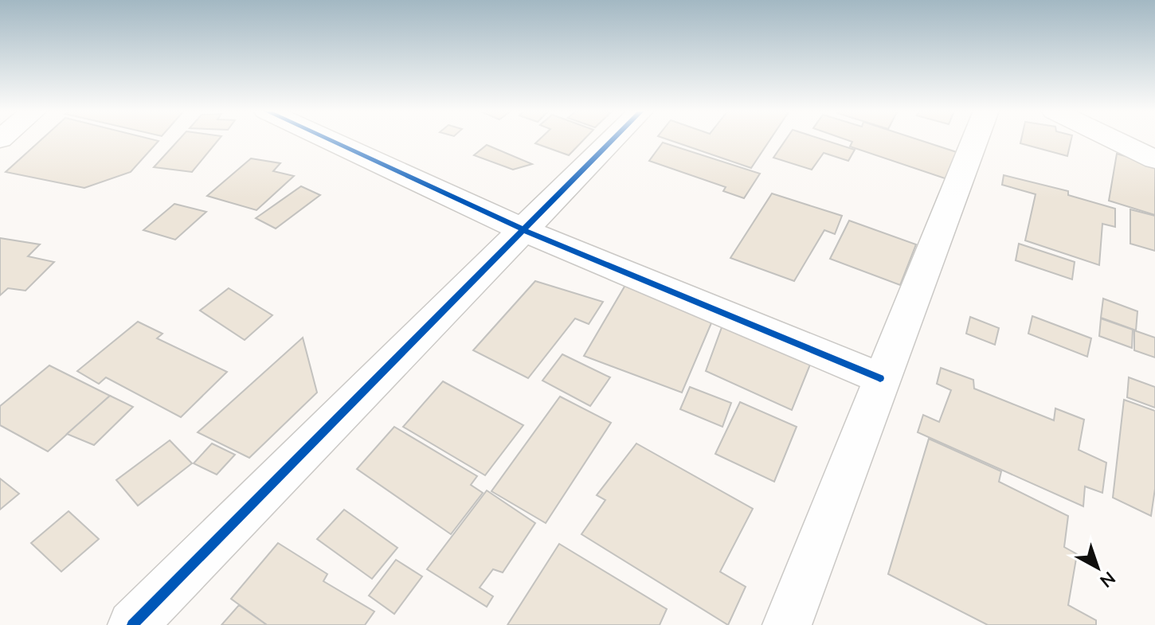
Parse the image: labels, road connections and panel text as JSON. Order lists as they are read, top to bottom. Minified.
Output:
{"north":"bottom right"}
